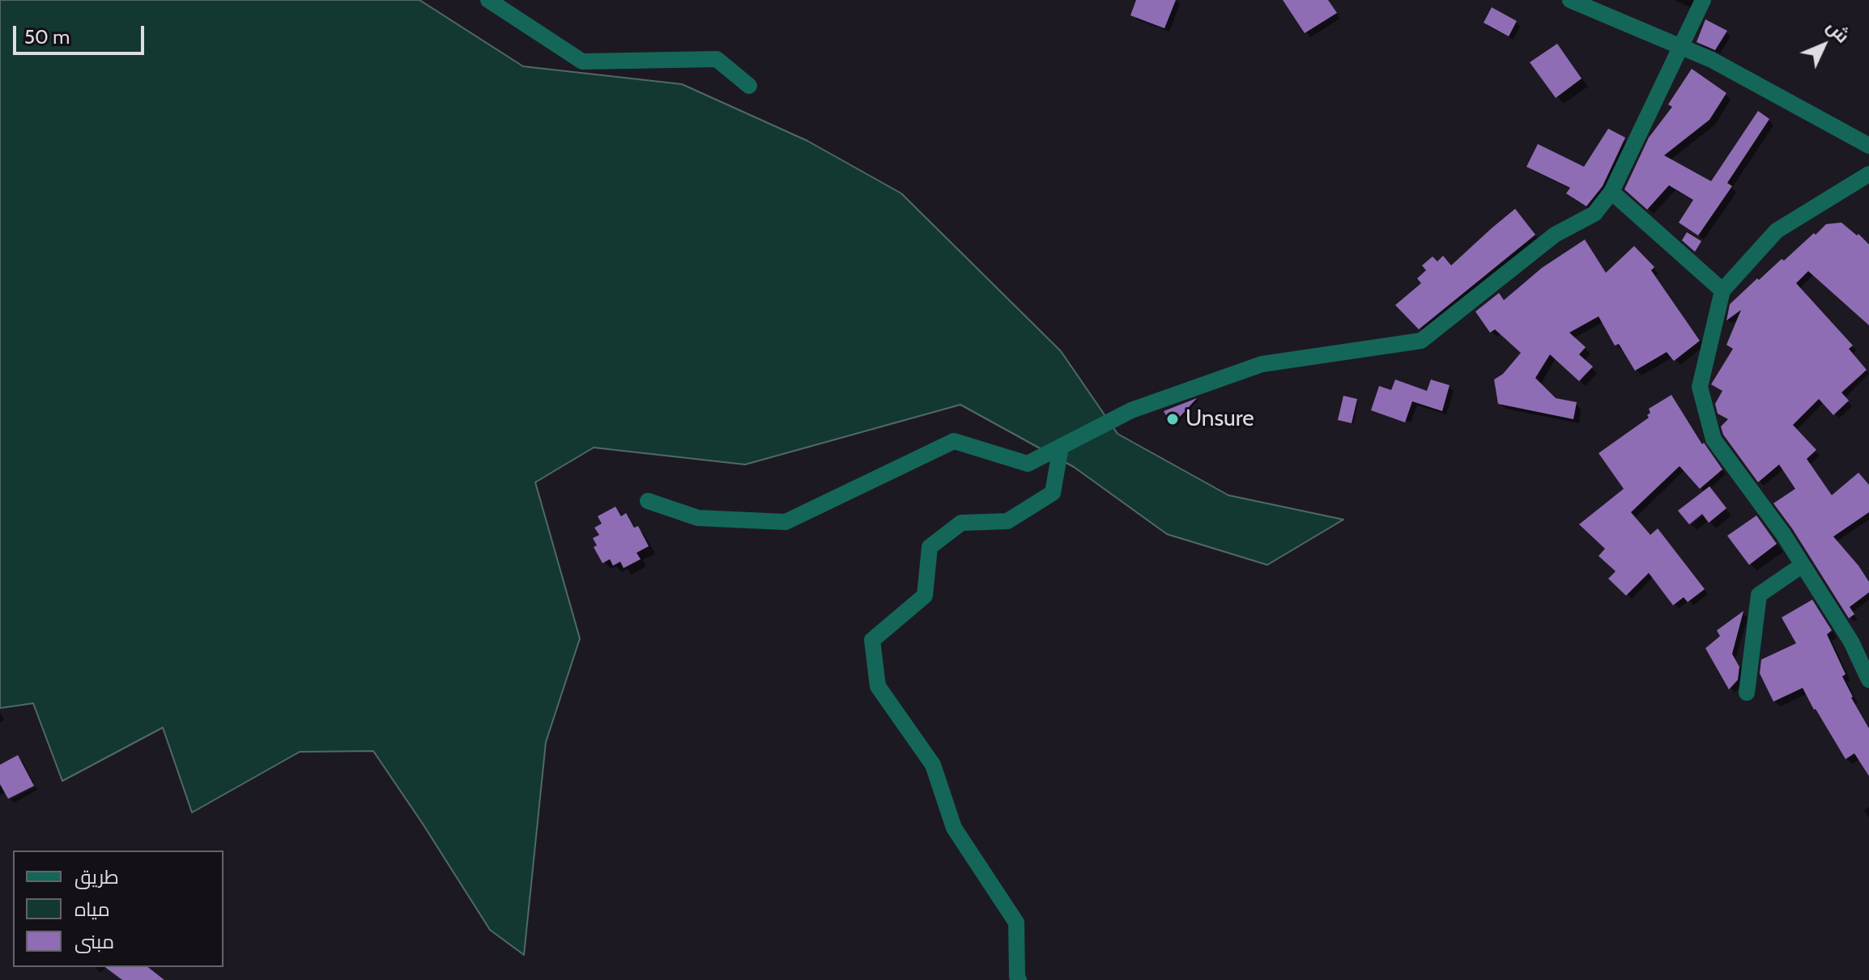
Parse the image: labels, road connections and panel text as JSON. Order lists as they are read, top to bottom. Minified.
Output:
{"places":["Unsure"],"legend":["طريق","مياه","مبنى"],"scale_bar":"50 m","north":"top right"}
